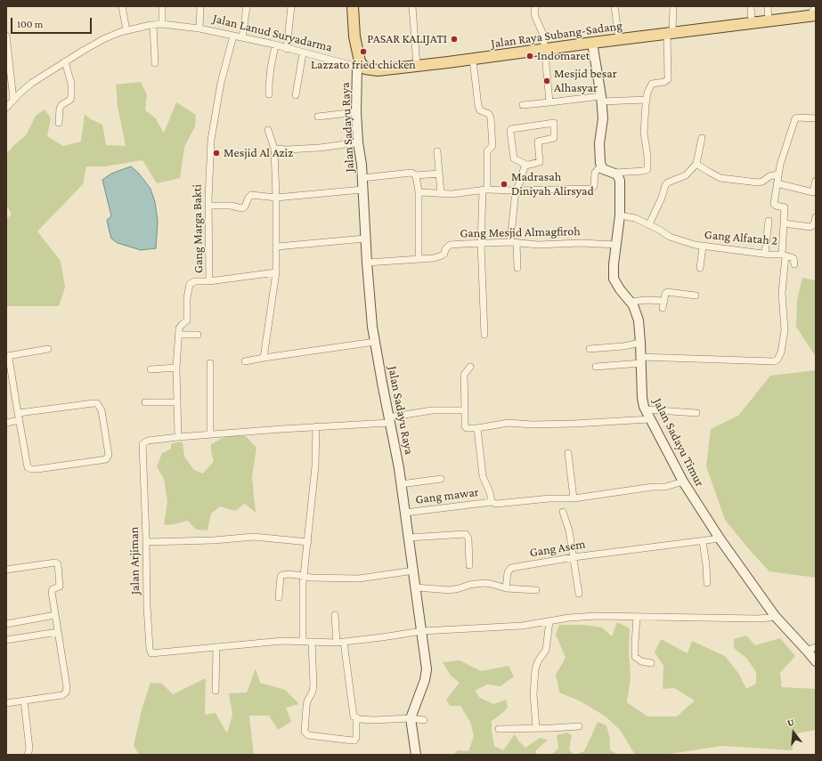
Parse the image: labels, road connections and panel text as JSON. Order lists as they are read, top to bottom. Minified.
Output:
{"streets":{"main road":["Jalan Raya Subang-Sadang"],"street":["Jalan Lanud Suryadarma","Jalan Sadayu Raya","Gang Marga Bakti","Gang Mesjid Almagfiroh","Gang Alfatah 2","Jalan Sadayu Timur","Gang mawar","Gang Asem","Jalan Arjiman"]},"crossings":[["Jalan Lanud Suryadarma","Jalan Raya Subang-Sadang"],["Jalan Lanud Suryadarma","Jalan Sadayu Raya"],["Jalan Lanud Suryadarma","Gang Marga Bakti"],["Jalan Raya Subang-Sadang","Jalan Sadayu Raya"],["Jalan Sadayu Raya","Gang Mesjid Almagfiroh"],["Jalan Sadayu Raya","Gang mawar"],["Jalan Sadayu Raya","Jalan Arjiman"],["Gang Mesjid Almagfiroh","Jalan Sadayu Timur"],["Gang Alfatah 2","Jalan Sadayu Timur"],["Jalan Sadayu Timur","Gang mawar"],["Jalan Sadayu Timur","Gang Asem"],["Jalan Sadayu Timur","Jalan Arjiman"]],"places":["PASAR KALIJATI","Lazzato fried chicken","Indomaret","Mesjid besar Alhasyar","Mesjid Al Aziz","Madrasah Diniyah Alirsyad"],"scale_bar":"100 m","north":"top"}
